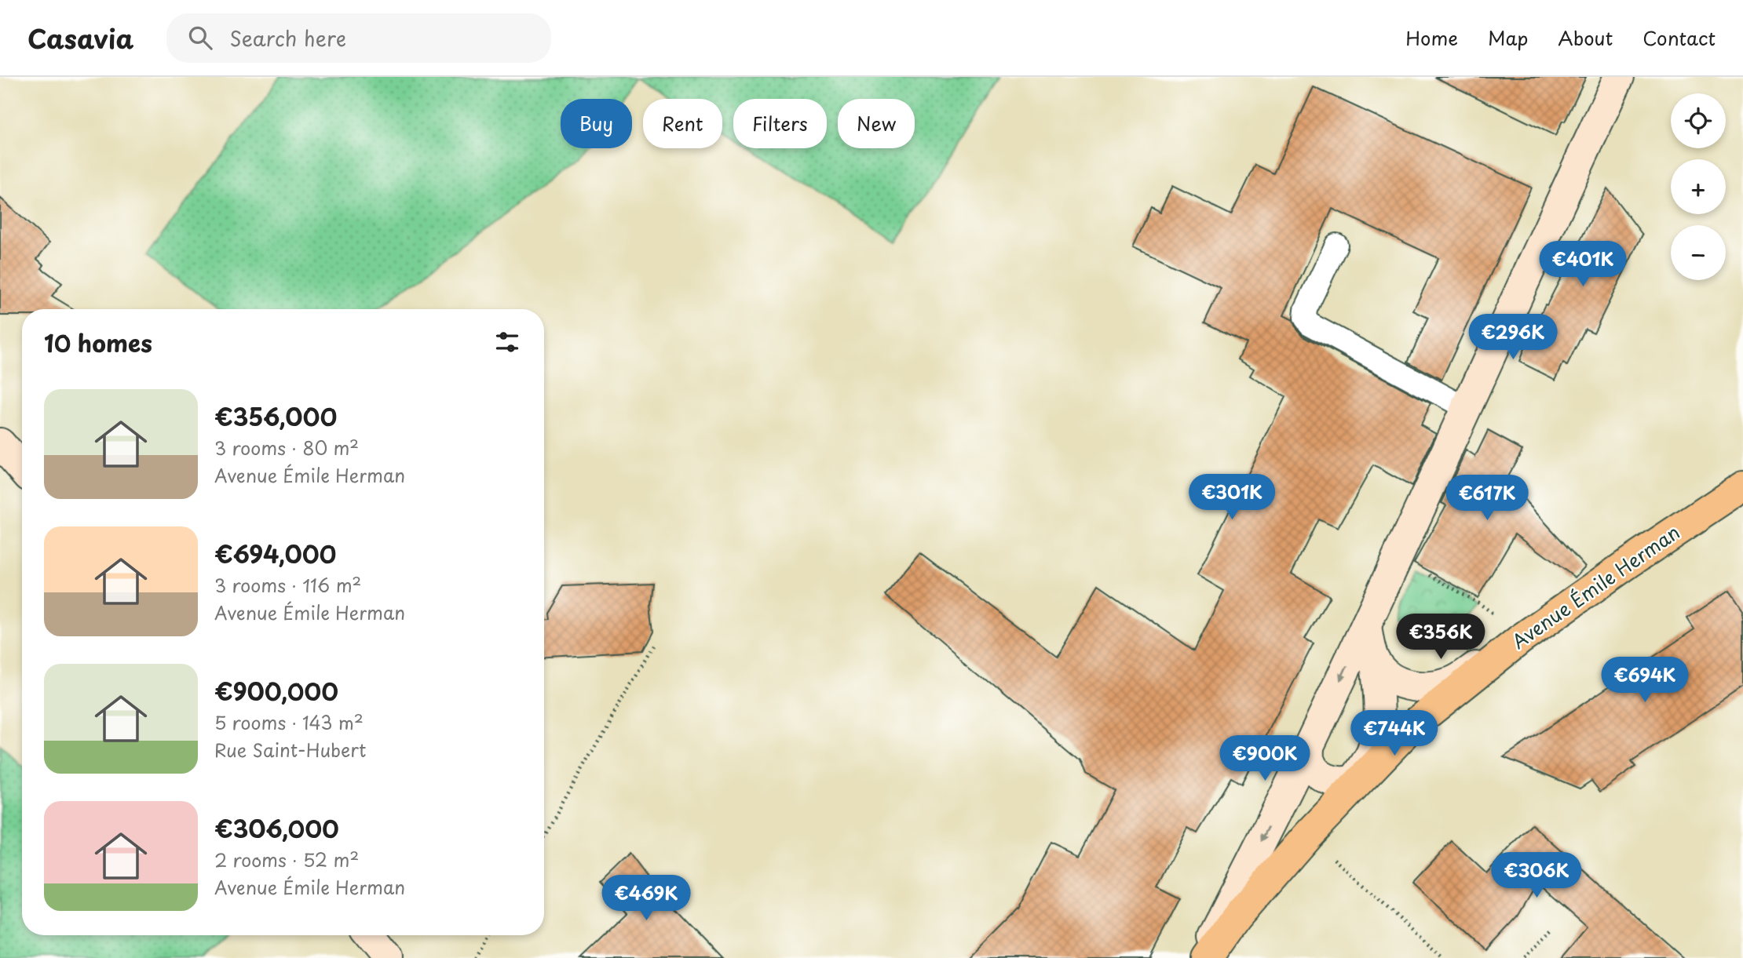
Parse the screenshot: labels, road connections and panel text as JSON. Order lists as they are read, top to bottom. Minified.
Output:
{"streets":{"main road":["Avenue Émile Herman"]},"page":{"header":"Casavia","search":"Search here","nav":["Home","Map","About","Contact"],"map_buttons":["+","−"],"chip":["Buy","Rent","Filters","New"],"price":["€401K","€296K","€301K","€617K","€356K","€694K","€744K","€900K","€306K","€469K"],"heading":"10 homes","list":[{"name":"€356,000","note":"3 rooms · 80 m² · Avenue Émile Herman"},{"name":"€694,000","note":"3 rooms · 116 m² · Avenue Émile Herman"},{"name":"€900,000","note":"5 rooms · 143 m² · Rue Saint-Hubert"},{"name":"€306,000","note":"2 rooms · 52 m² · Avenue Émile Herman"}]}}
